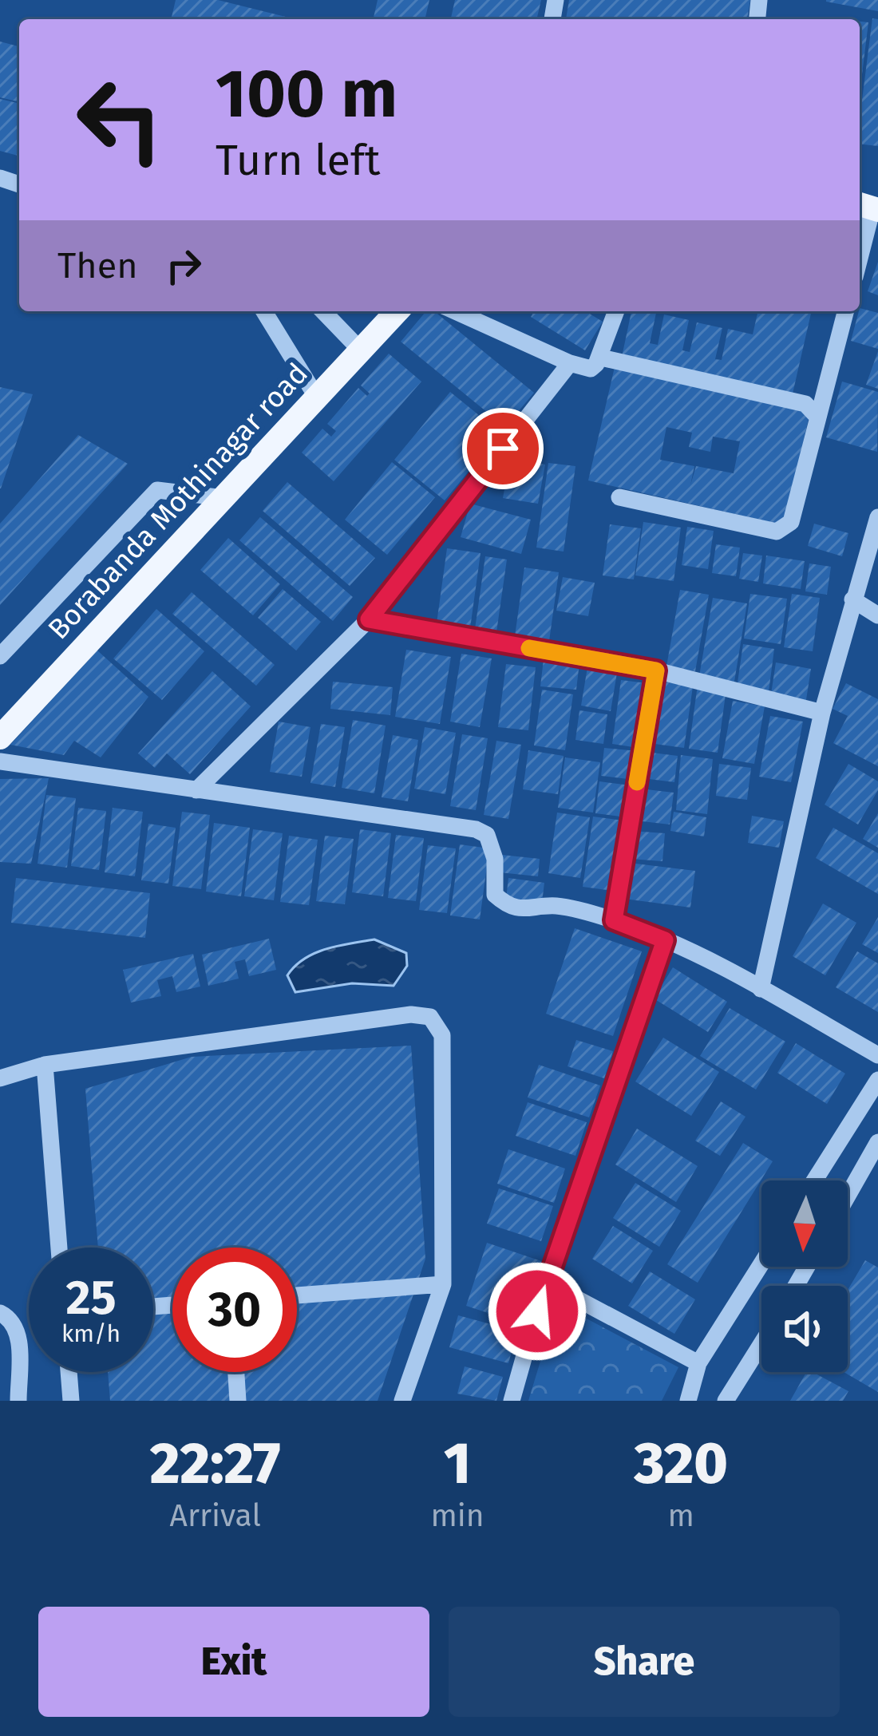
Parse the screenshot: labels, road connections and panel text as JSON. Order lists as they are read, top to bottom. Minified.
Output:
{"streets":{"main road":["Borabanda Mothinagar road"]},"north":"bottom","page":{"turn":["100 m","Turn left"],"then":"Then","speed":"25 km/h","limit":"30","eta":["22:27","Arrival","1","min","320","m"],"buttons":["Exit","Share"]}}
